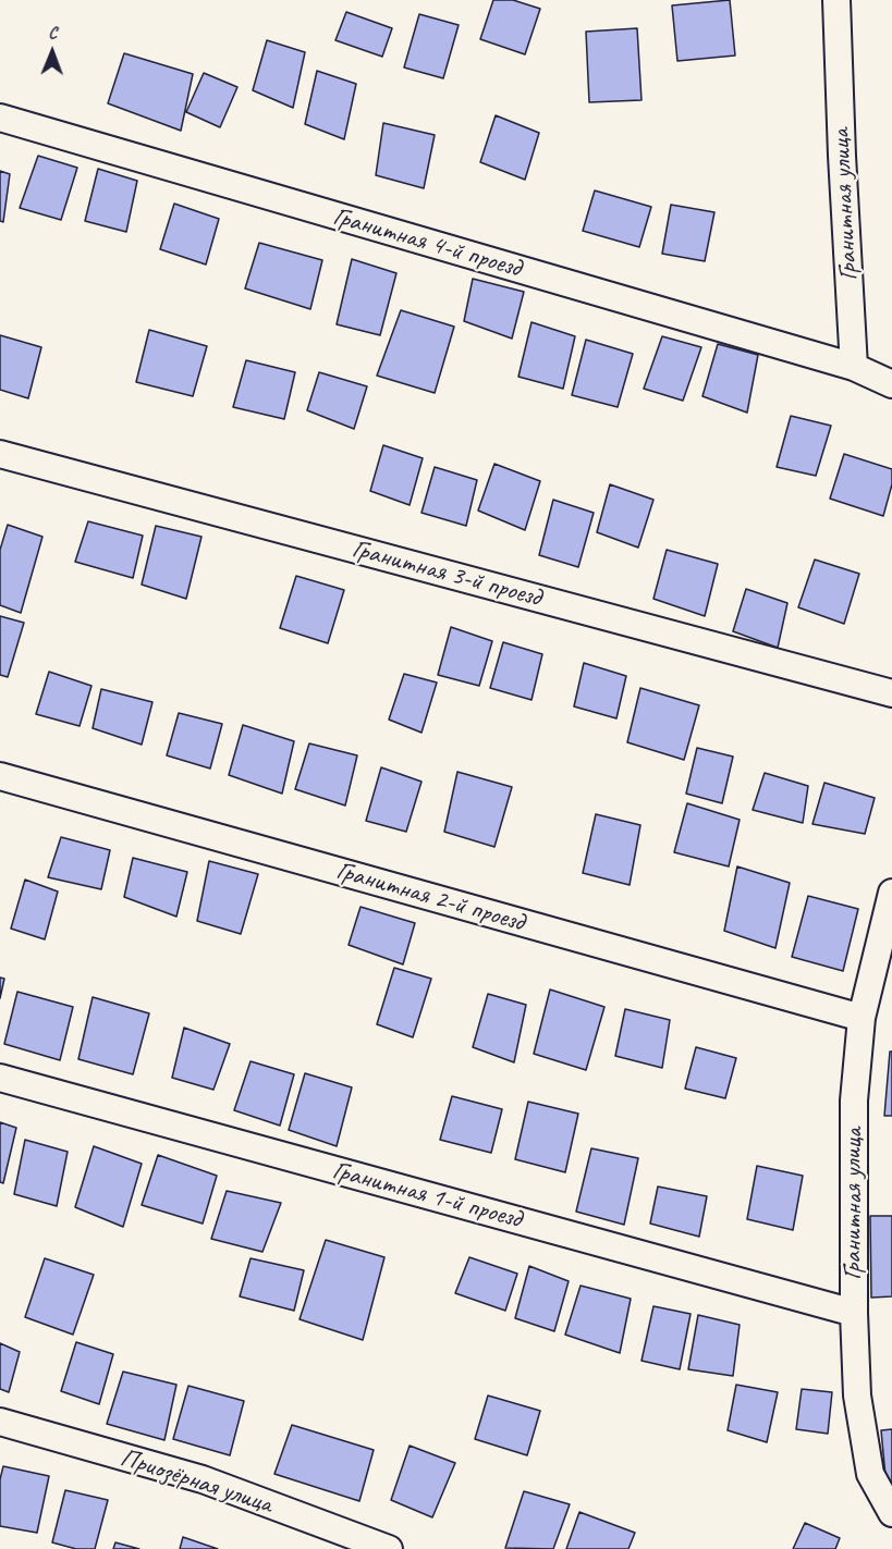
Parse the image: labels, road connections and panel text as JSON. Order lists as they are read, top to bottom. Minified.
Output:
{"streets":{"street":["Гранитная улица","Гранитная 4-й проезд","Гранитная 3-й проезд","Гранитная 2-й проезд","Гранитная 1-й проезд","Приозёрная улица"]},"crossings":[["Гранитная улица","Гранитная 4-й проезд"],["Гранитная улица","Гранитная 2-й проезд"],["Гранитная улица","Гранитная 1-й проезд"]],"north":"top"}
